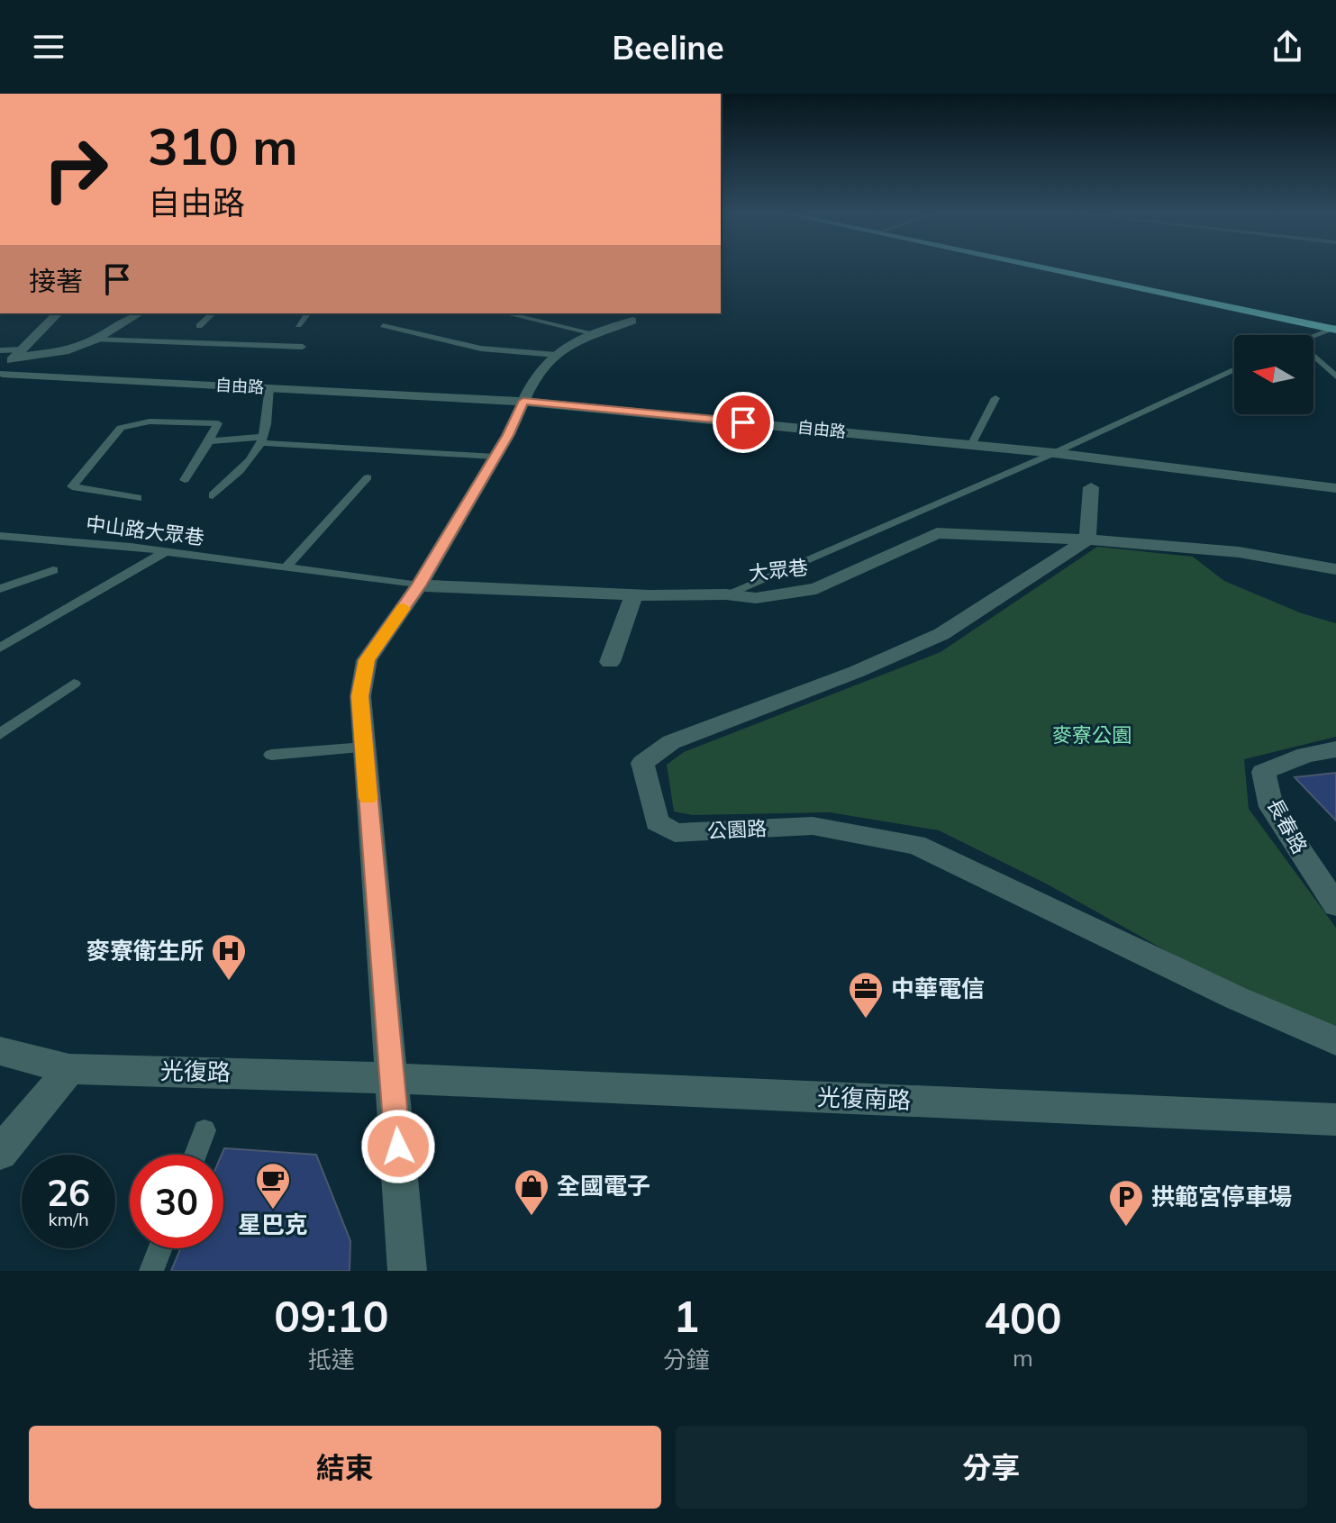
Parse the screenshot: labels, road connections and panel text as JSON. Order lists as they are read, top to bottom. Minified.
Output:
{"streets":{"street":["自由路","大眾巷","長春路","公園路","光復路","光復南路"],"lane":["中山路大眾巷"]},"crossings":[["中山路大眾巷","大眾巷"],["大眾巷","公園路"],["光復路","光復南路"]],"parks":["麥寮公園"],"places":{"hospital":["麥寮衛生所"],"office":["中華電信"],"cafe":["星巴克"],"shop":["全國電子"],"parking":["拱範宮停車場"]},"north":"left","page":{"header":"Beeline","turn":["310 m","自由路"],"then":"接著","speed":"26 km/h","limit":"30","eta":["09:10","抵達","1","分鐘","400","m"],"buttons":["結束","分享"]}}
